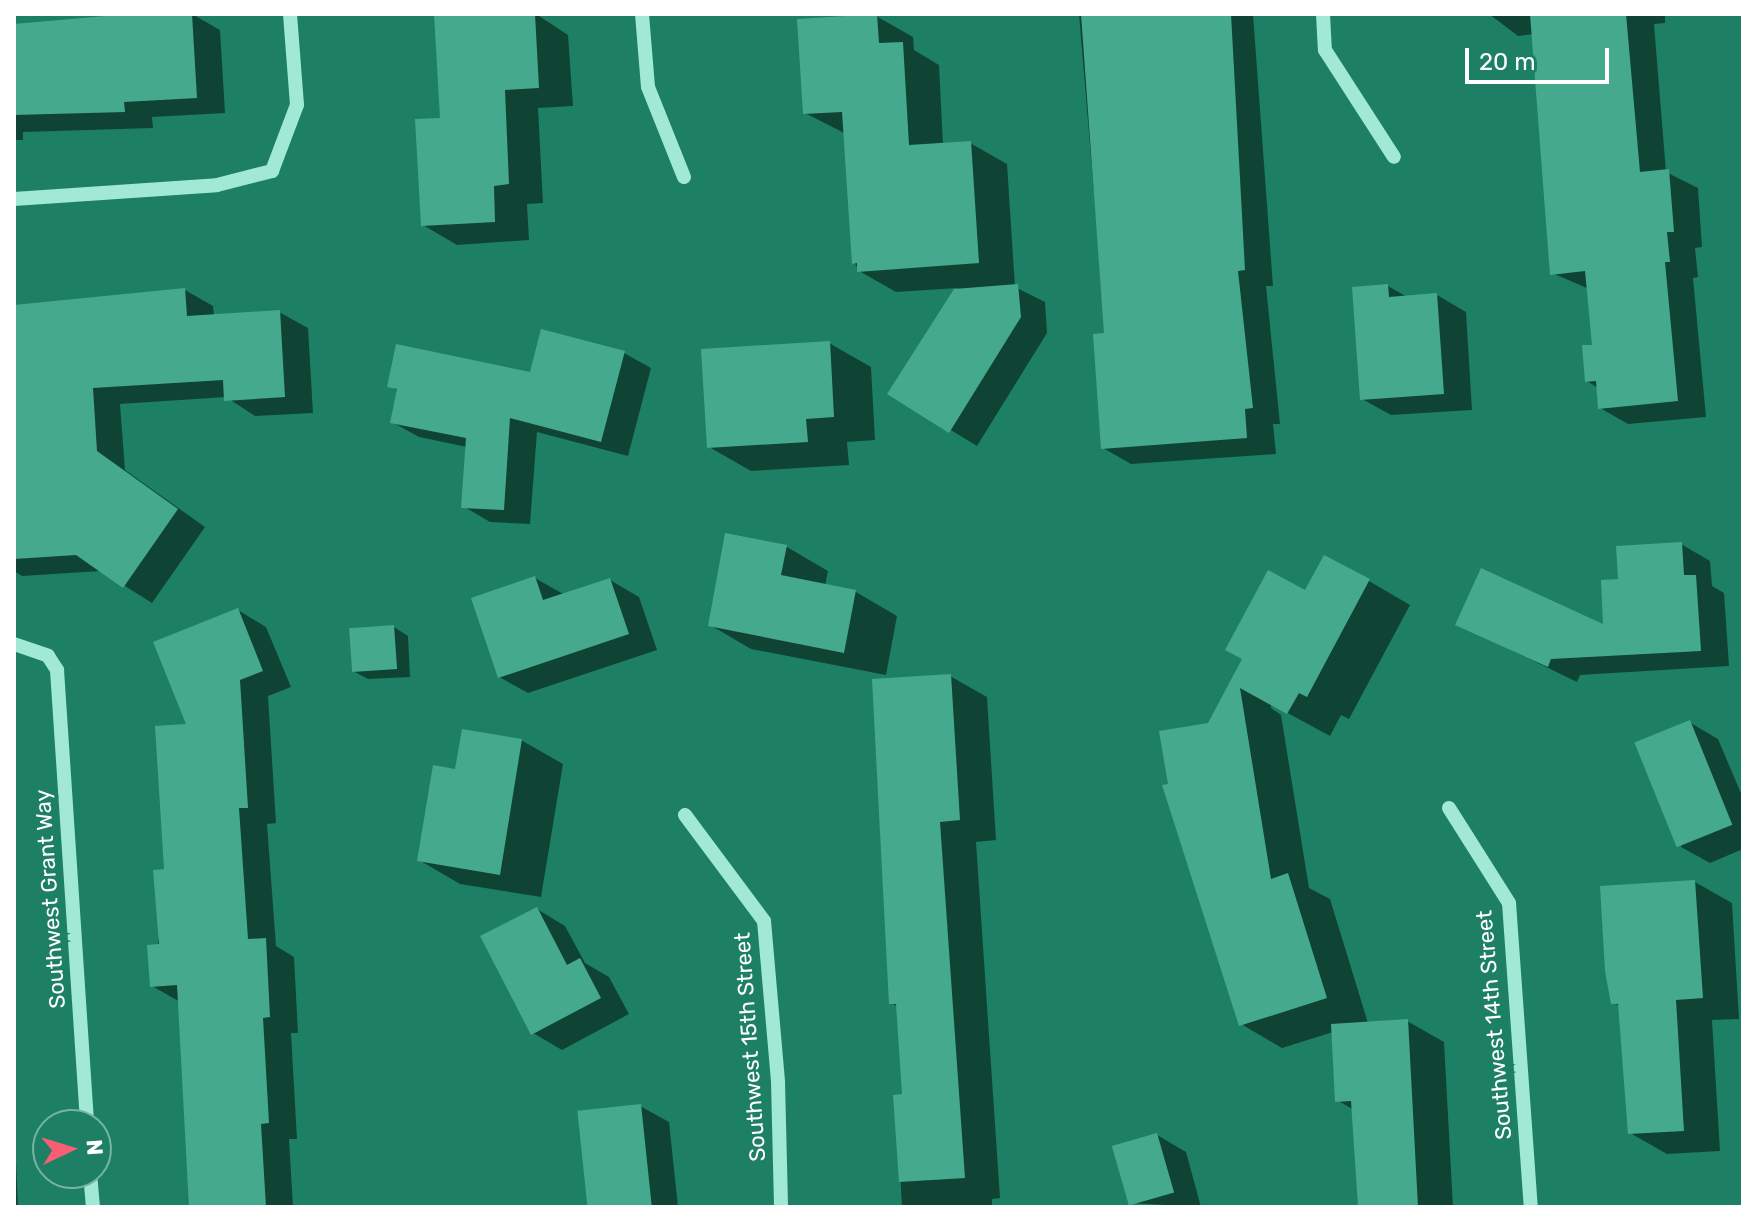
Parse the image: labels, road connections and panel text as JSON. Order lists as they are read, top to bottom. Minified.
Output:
{"streets":{"street":["Southwest Grant Way","Southwest 14th Street","Southwest 15th Street"]},"scale_bar":"20 m","north":"right"}
